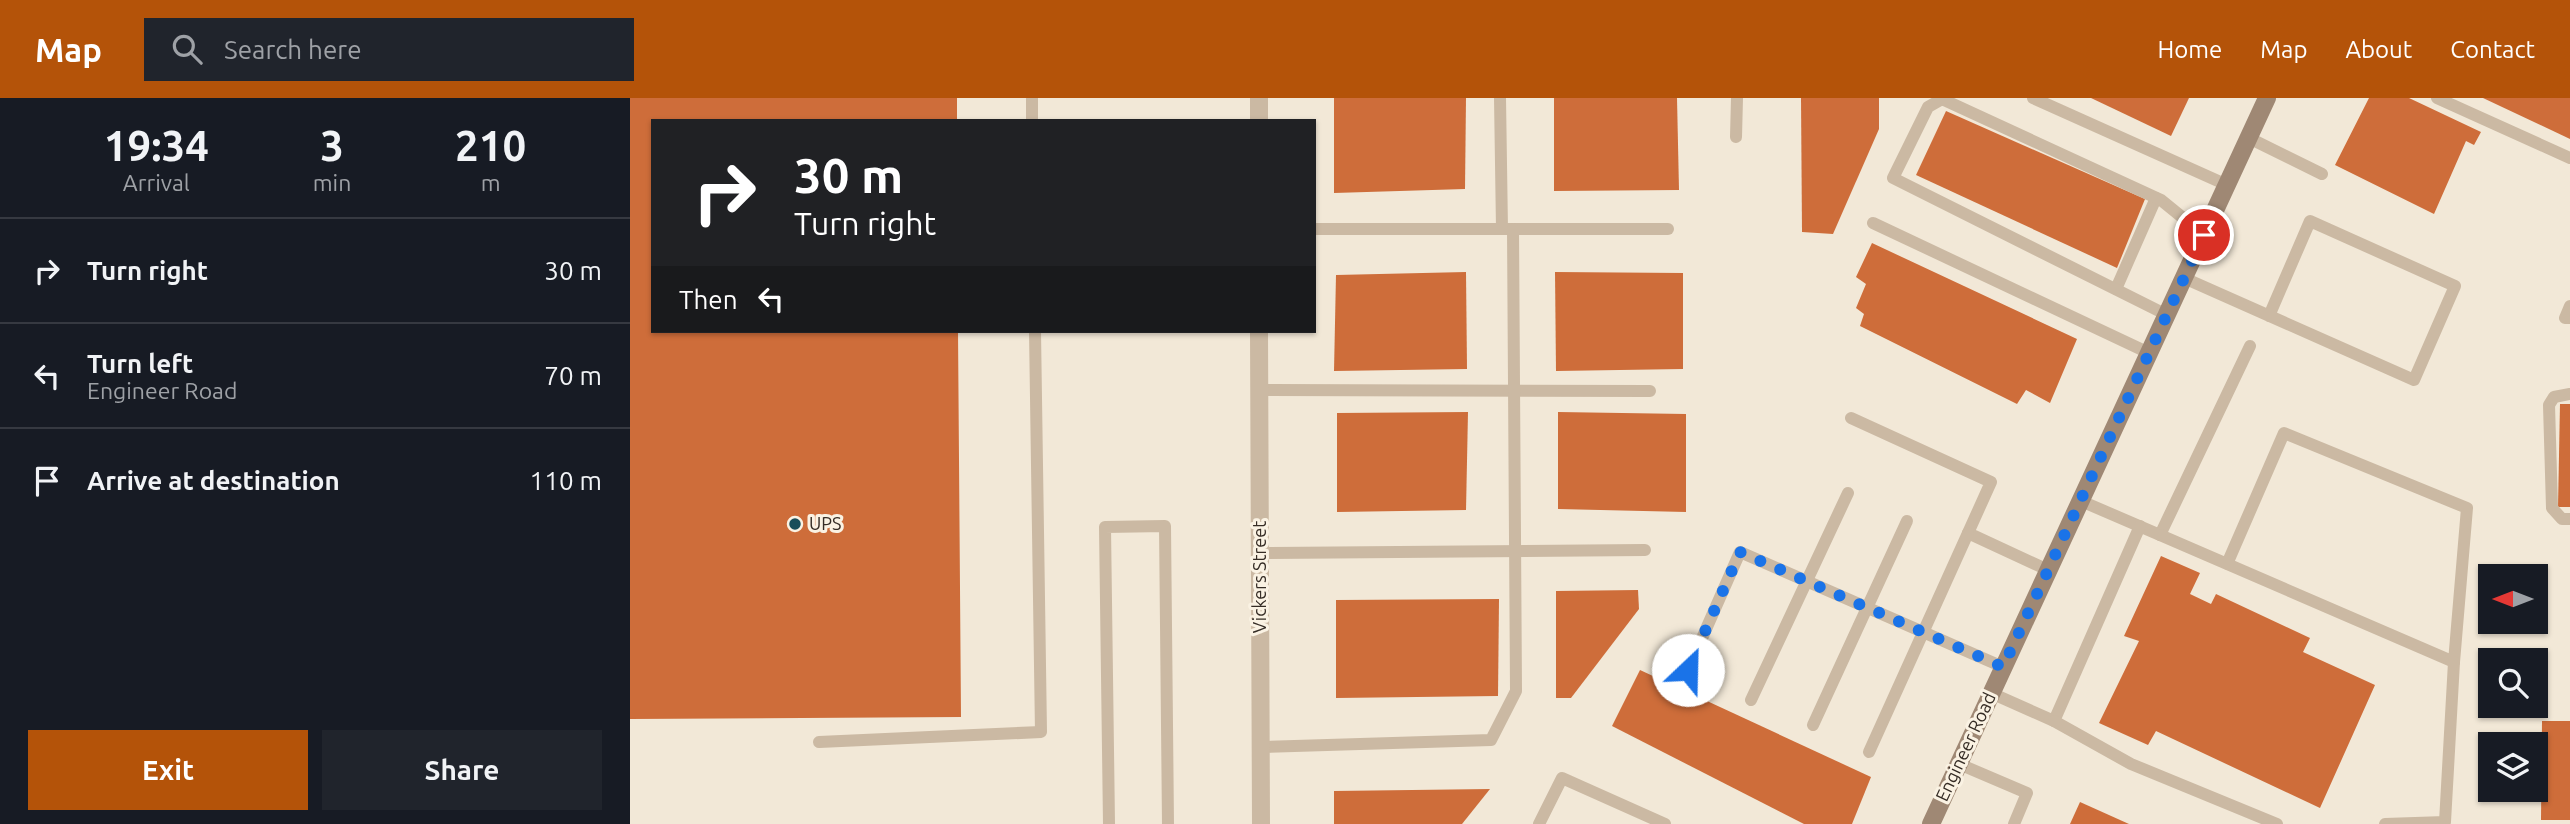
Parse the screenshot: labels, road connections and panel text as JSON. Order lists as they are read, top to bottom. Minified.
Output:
{"streets":{"street":["Vickers Street","Engineer Road"]},"places":["UPS"],"north":"left","page":{"header":"Map","search":"Search here","nav":["Home","Map","About","Contact"],"eta":["19:34","Arrival","3","min","210","m"],"turn":["30 m","Turn right"],"list":[{"name":"Turn right","value":"30 m"},{"name":"Turn left","note":"Engineer Road","value":"70 m"},{"name":"Arrive at destination","value":"110 m"}],"then":"Then","buttons":["Exit","Share"]}}
